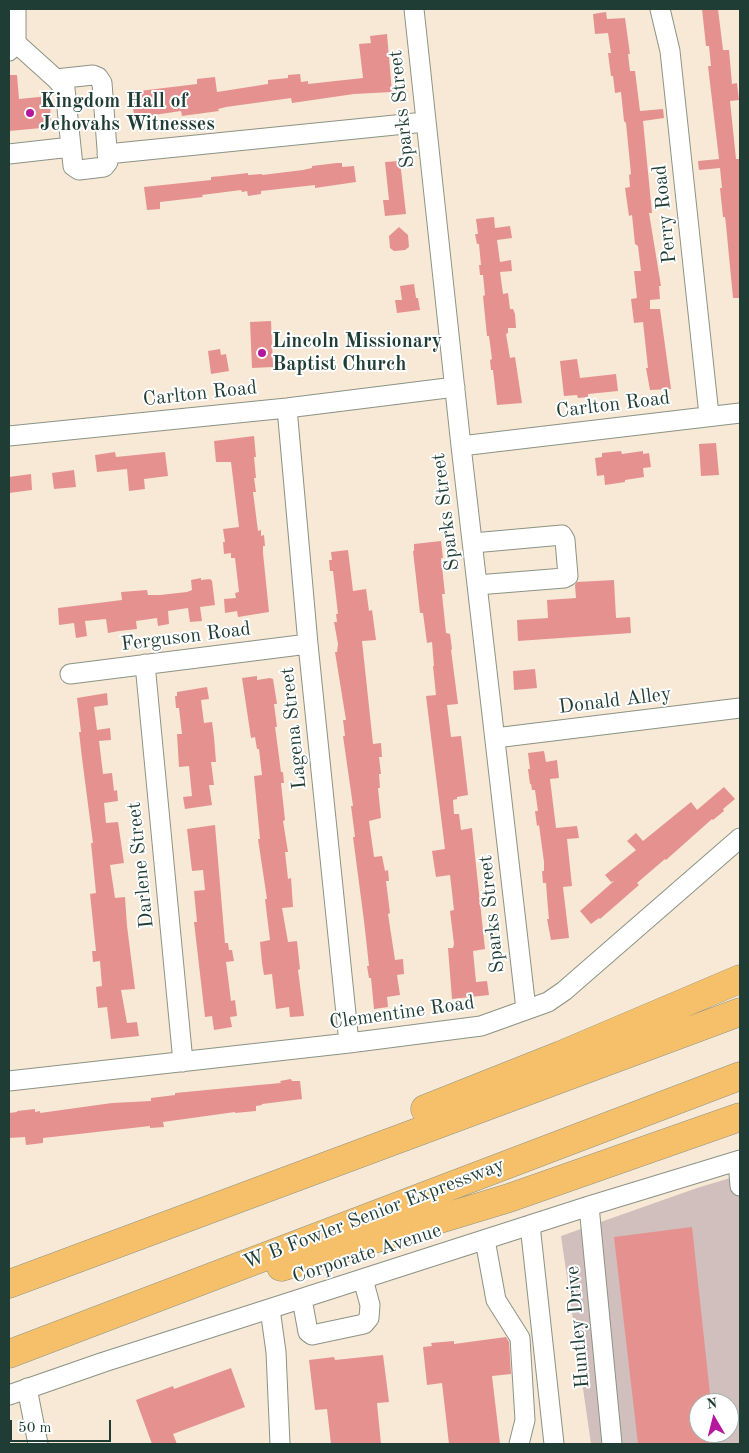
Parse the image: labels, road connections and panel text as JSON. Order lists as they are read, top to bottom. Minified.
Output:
{"streets":{"highway":["W B Fowler Senior Expressway"],"street":["Sparks Street","Perry Road","Carlton Road","Ferguson Road","Donald Alley","Lagena Street","Darlene Street","Clementine Road","Corporate Avenue","Huntley Drive"]},"crossings":[["Sparks Street","Carlton Road"],["Sparks Street","Donald Alley"],["Sparks Street","Clementine Road"],["Perry Road","Carlton Road"],["Carlton Road","Lagena Street"],["Ferguson Road","Lagena Street"],["Ferguson Road","Darlene Street"],["Lagena Street","Clementine Road"],["Darlene Street","Clementine Road"],["Corporate Avenue","Huntley Drive"]],"places":["Kingdom Hall of Jehovahs Witnesses","Lincoln Missionary Baptist Church"],"scale_bar":"50 m","north":"top"}
